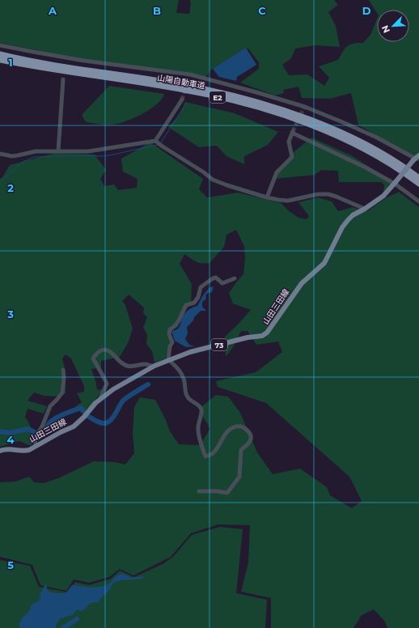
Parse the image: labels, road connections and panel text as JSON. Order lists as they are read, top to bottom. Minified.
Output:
{"streets":{"highway":["山陽自動車道","E2"],"main road":["山田三田線","73"]},"north":"bottom left","grid":{"columns":["A","B","C","D"],"rows":["1","2","3","4","5"]}}
